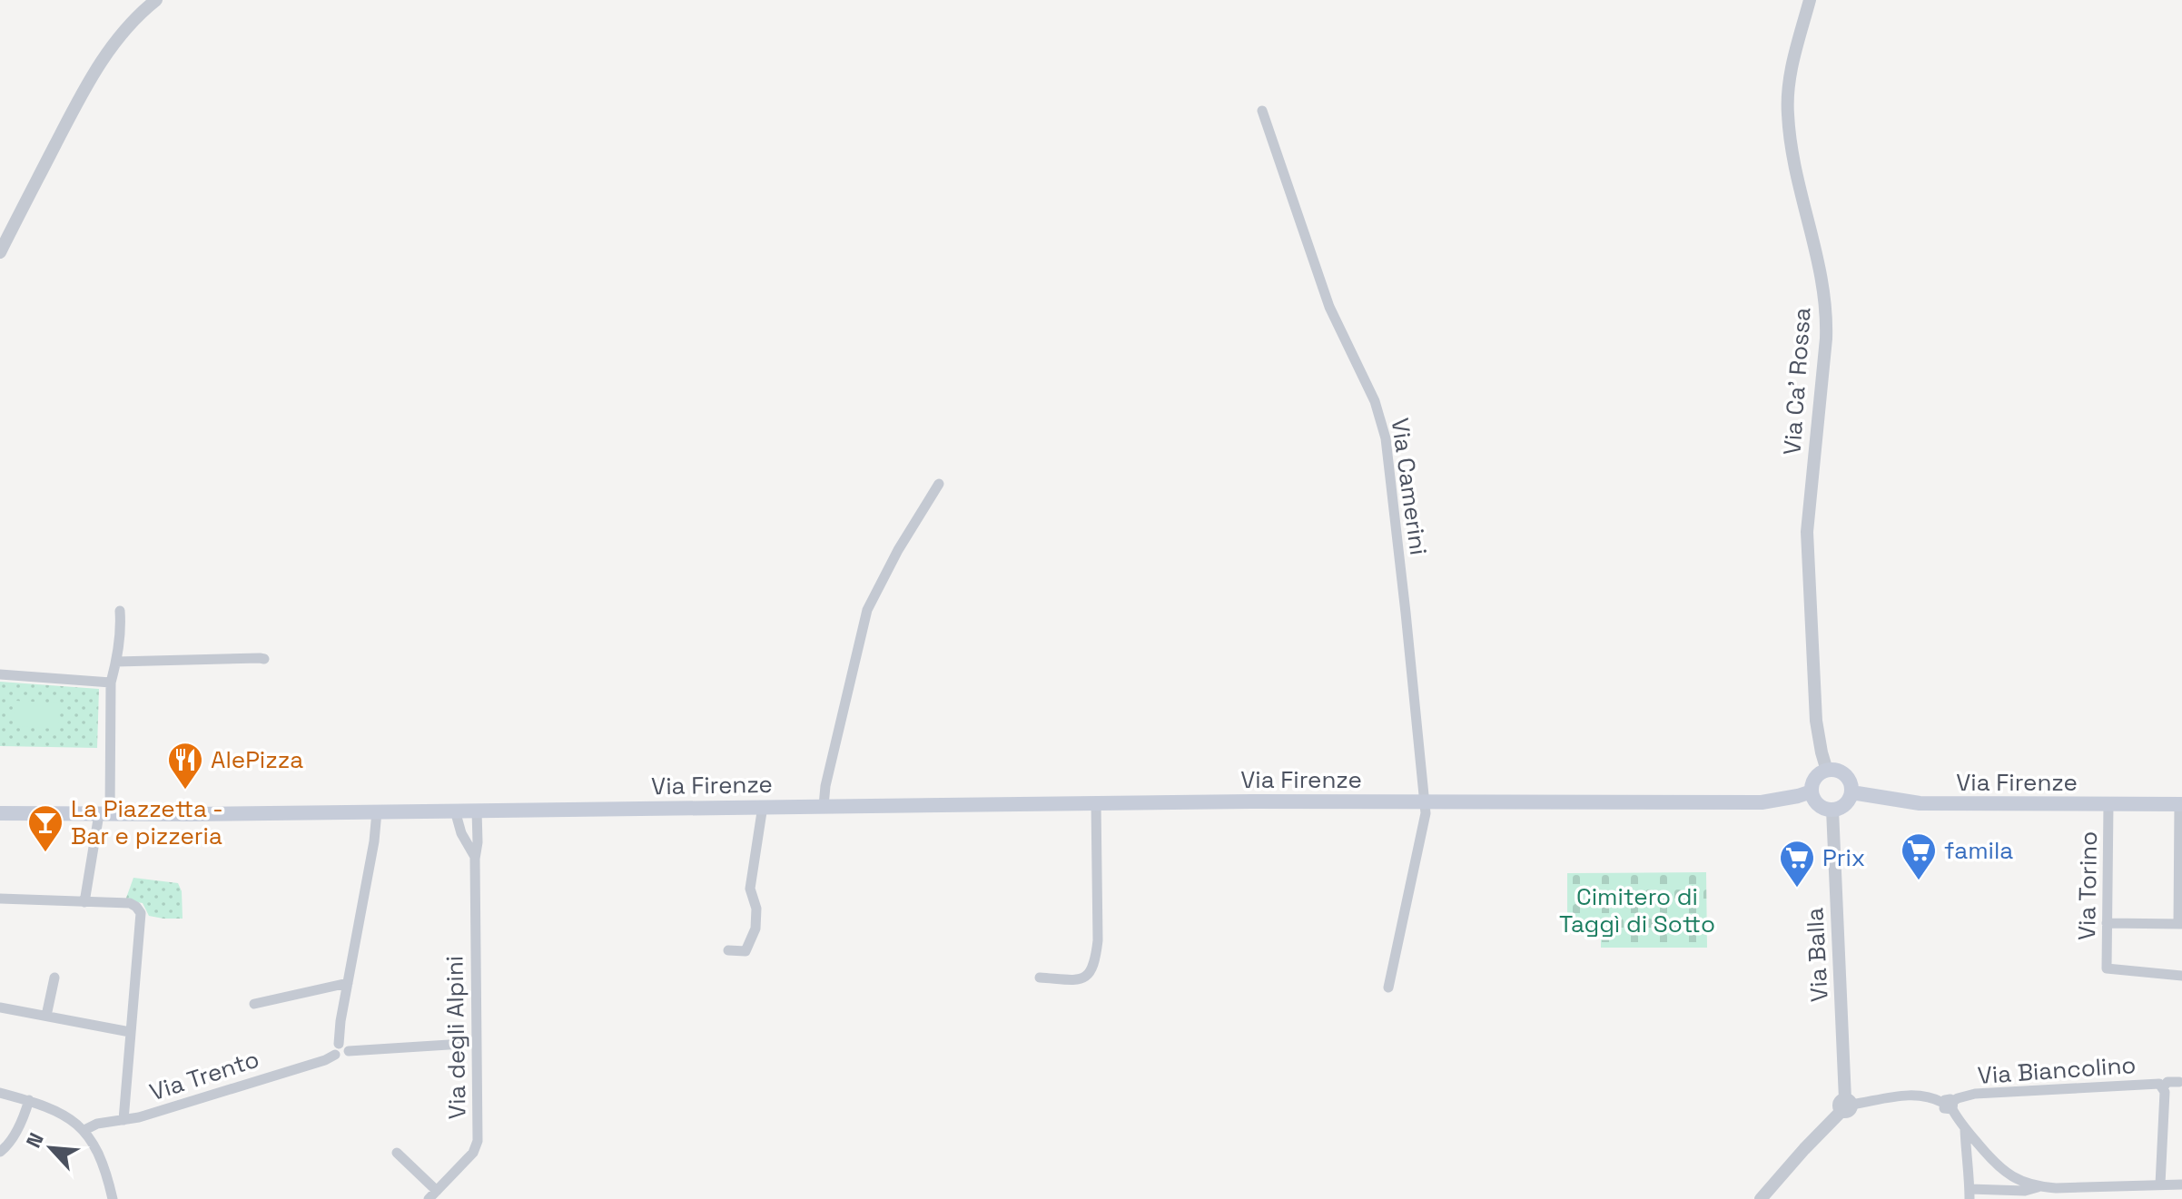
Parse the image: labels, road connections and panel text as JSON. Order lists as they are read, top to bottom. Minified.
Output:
{"streets":{"main road":["Via Firenze"],"street":["Via Ca' Rossa","Via Camerini","Via Torino","Via Balla","Via degli Alpini","Via Biancolino","Via Trento"]},"crossings":[["Via Ca' Rossa","Via Firenze"],["Via Ca' Rossa","Via Balla"],["Via Camerini","Via Firenze"],["Via Firenze","Via Torino"],["Via Firenze","Via Balla"],["Via Firenze","Via degli Alpini"]],"parks":["Cimitero di Taggì di Sotto"],"places":{"restaurant":["AlePizza"],"bar":["La Piazzetta - Bar e pizzeria"],"supermarket":["famila","Prix"]},"north":"top left"}
